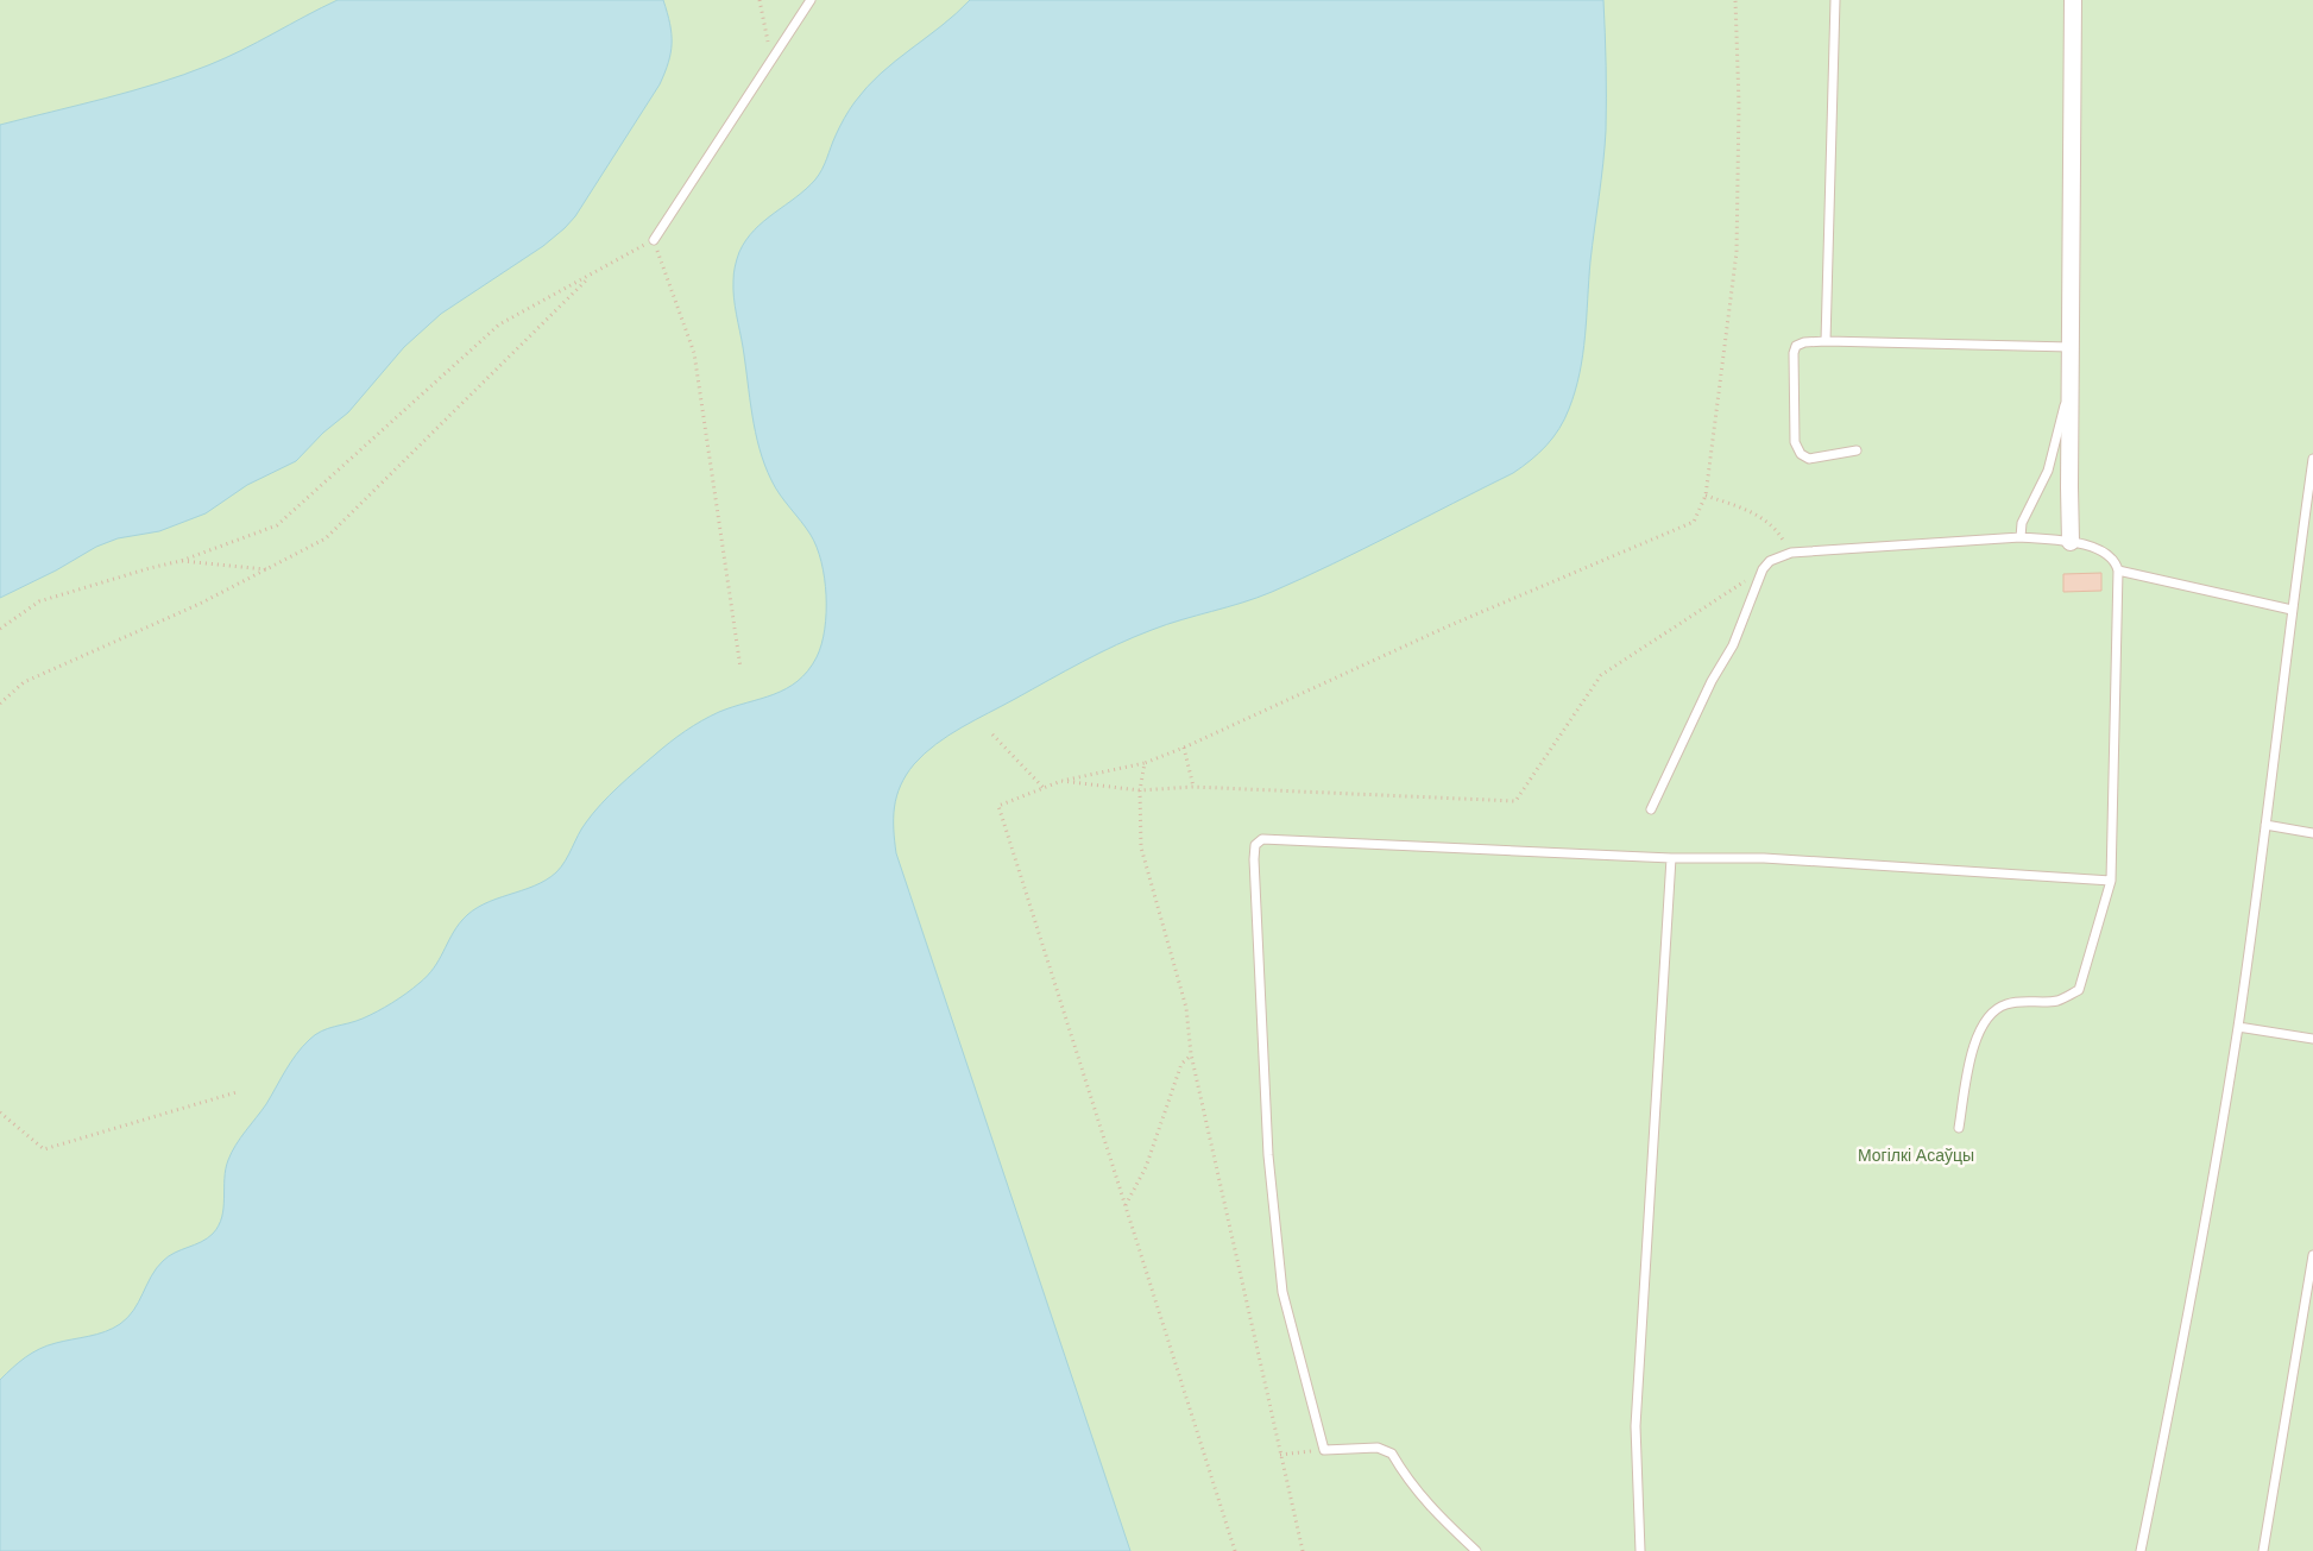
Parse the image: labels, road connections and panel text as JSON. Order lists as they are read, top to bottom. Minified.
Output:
{"parks":["Могілкі Асаўцы"]}
